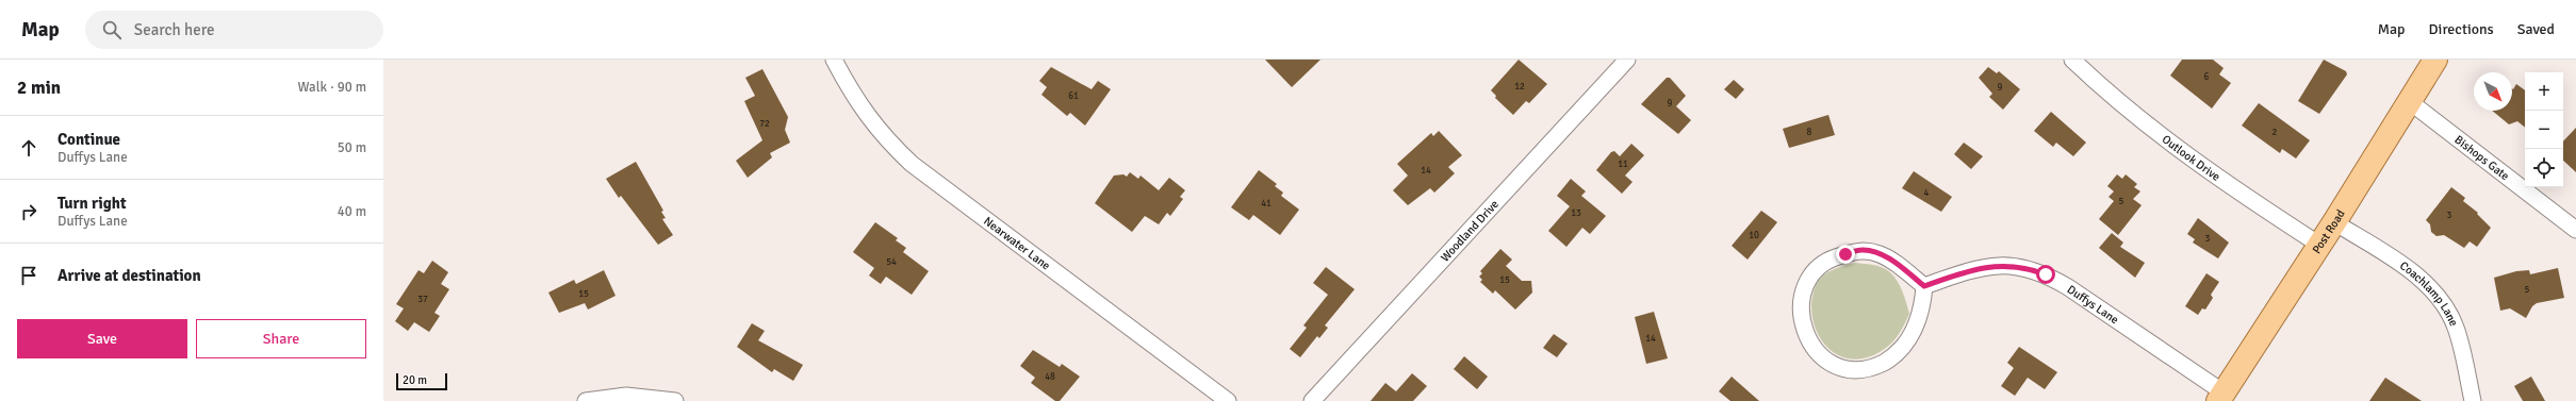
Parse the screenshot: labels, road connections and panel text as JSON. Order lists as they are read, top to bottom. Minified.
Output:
{"streets":{"main road":["Post Road"],"street":["Bishops Gate","Outlook Drive","Woodland Drive","Nearwater Lane","Coachlamp Lane","Duffys Lane"]},"crossings":[["Bishops Gate","Post Road"],["Outlook Drive","Post Road"],["Post Road","Coachlamp Lane"],["Post Road","Duffys Lane"]],"house_numbers":["6","12","9","61","9","72","8","2","11","14","4","5","41","13","3","10","3","54","15","5","15","37","14","48"],"scale_bar":"20 m","north":"bottom right","page":{"header":"Map","search":"Search here","nav":["Map","Directions","Saved"],"heading":["2 min","Walk · 90 m"],"map_buttons":["+","−"],"list":[["Continue","Duffys Lane","50 m"],["Turn right","Duffys Lane","40 m"],"Arrive at destination"],"buttons":["Save","Share"],"scale":"20 m"}}
